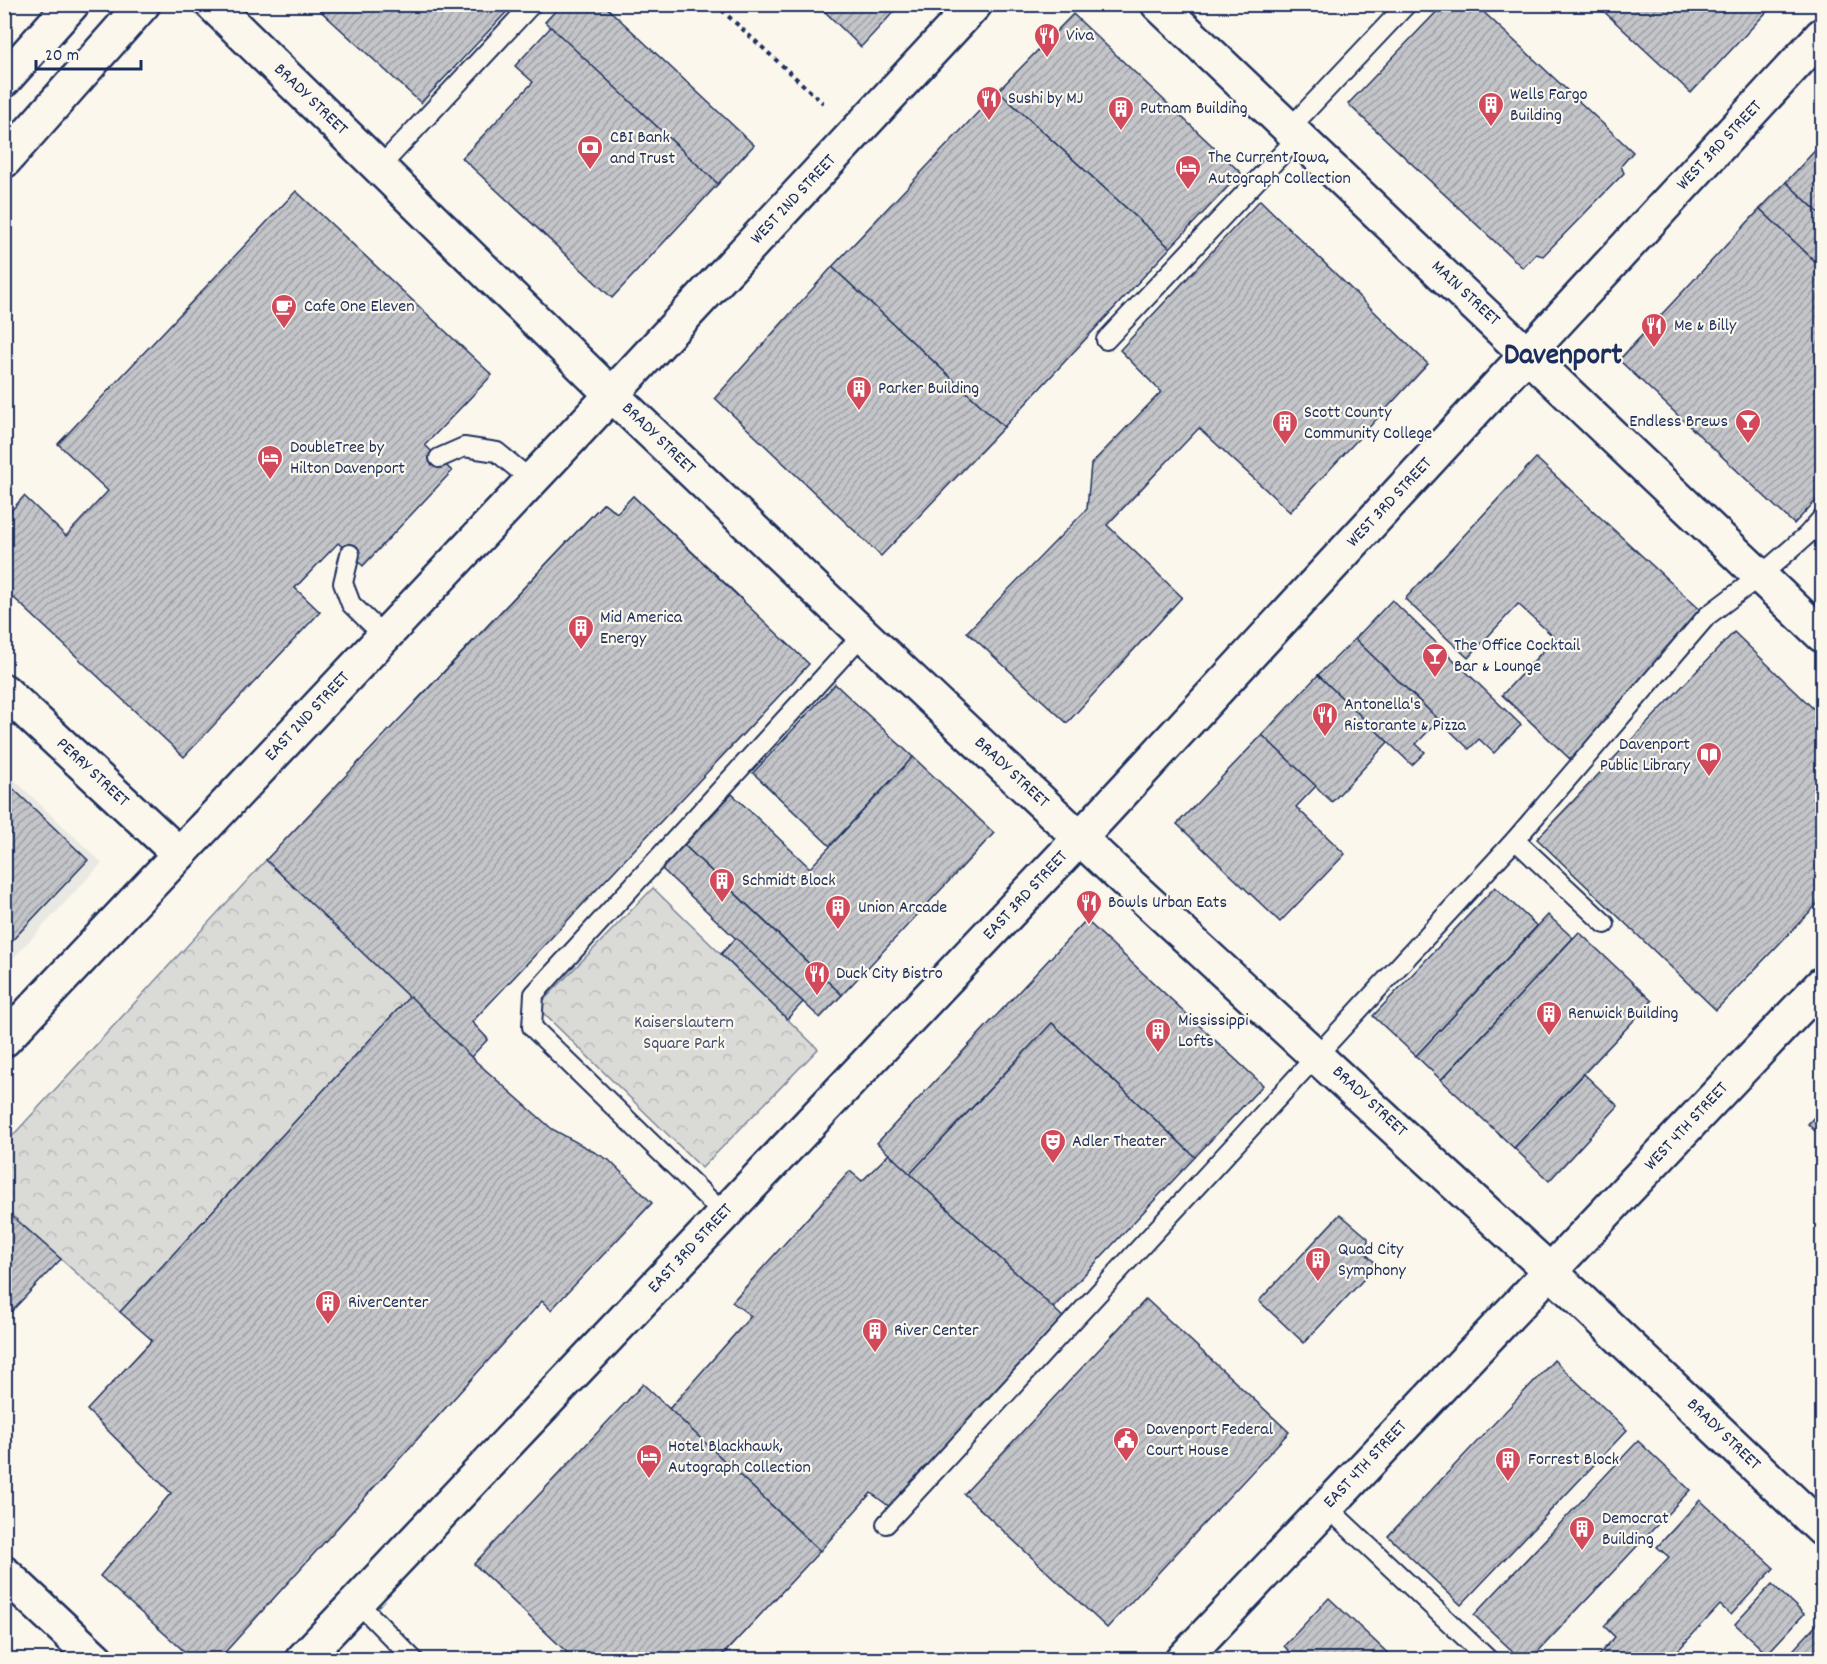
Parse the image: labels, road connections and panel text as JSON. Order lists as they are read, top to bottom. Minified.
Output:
{"streets":{"main road":["BRADY STREET","WEST 3RD STREET","WEST 2ND STREET","MAIN STREET","EAST 2ND STREET","PERRY STREET","EAST 3RD STREET","WEST 4TH STREET","EAST 4TH STREET"]},"crossings":[["BRADY STREET","WEST 3RD STREET"],["BRADY STREET","WEST 2ND STREET"],["BRADY STREET","EAST 2ND STREET"],["BRADY STREET","EAST 3RD STREET"],["BRADY STREET","WEST 4TH STREET"],["BRADY STREET","EAST 4TH STREET"],["WEST 3RD STREET","MAIN STREET"],["WEST 3RD STREET","EAST 3RD STREET"],["WEST 2ND STREET","EAST 2ND STREET"],["EAST 2ND STREET","PERRY STREET"],["WEST 4TH STREET","EAST 4TH STREET"]],"districts":["Davenport"],"parks":["Kaiserslautern Square Park"],"places":{"restaurant":["Viva","Sushi by MJ","Me & Billy","Antonella's Ristorante & Pizza","Bowls Urban Eats","Duck City Bistro"],"building":["Wells Fargo Building","Putnam Building","Parker Building","Scott County Community College","Mid America Energy","Schmidt Block","Union Arcade","Renwick Building","Mississippi Lofts","Quad City Symphony","RiverCenter","River Center","Forrest Block","Democrat Building"],"bank":["CBI Bank and Trust"],"hotel":["The Current Iowa, Autograph Collection","DoubleTree by Hilton Davenport","Hotel Blackhawk, Autograph Collection"],"cafe":["Cafe One Eleven"],"bar":["Endless Brews","The Office Cocktail Bar & Lounge"],"library":["Davenport Public Library"],"theatre":["Adler Theater"],"public building":["Davenport Federal Court House"]},"scale_bar":"20 m"}
